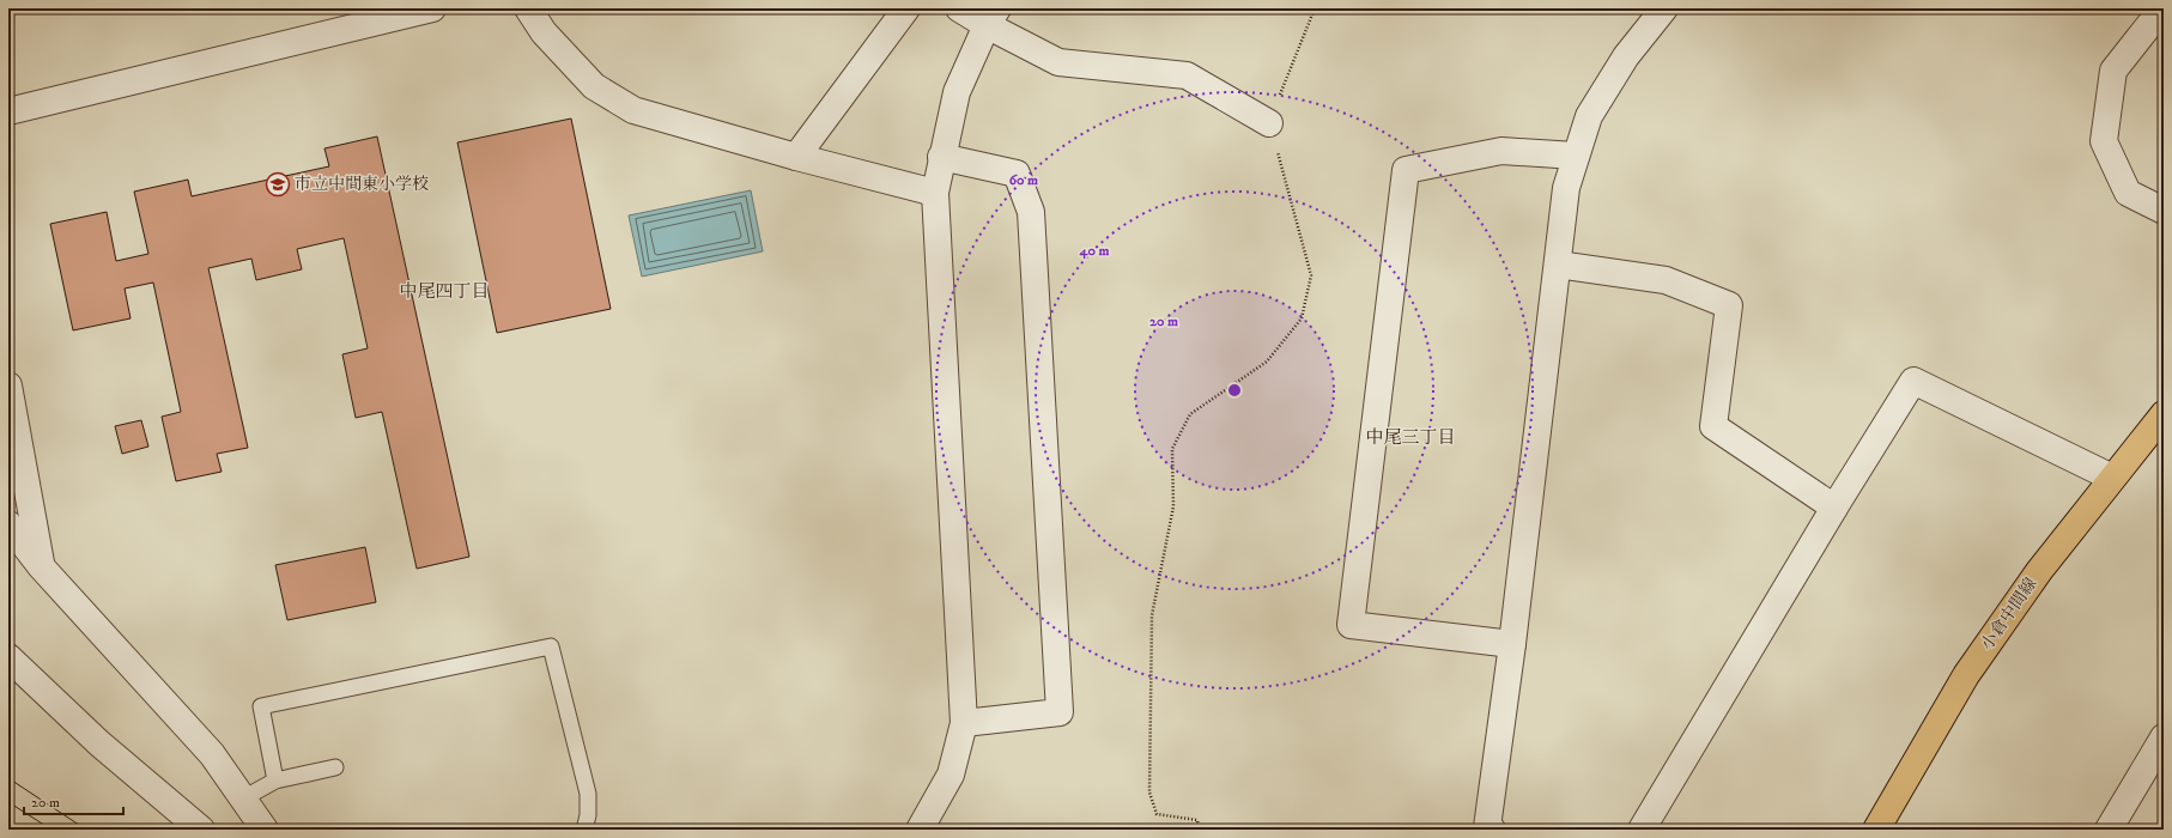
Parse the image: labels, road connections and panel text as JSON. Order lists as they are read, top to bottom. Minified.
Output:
{"streets":{"main road":["小倉中間線"]},"districts":["中尾四丁目","中尾三丁目"],"places":{"school or university":["市立中間東小学校"]},"scale_bar":"20 m","rings":["60 m","40 m","20 m"]}
